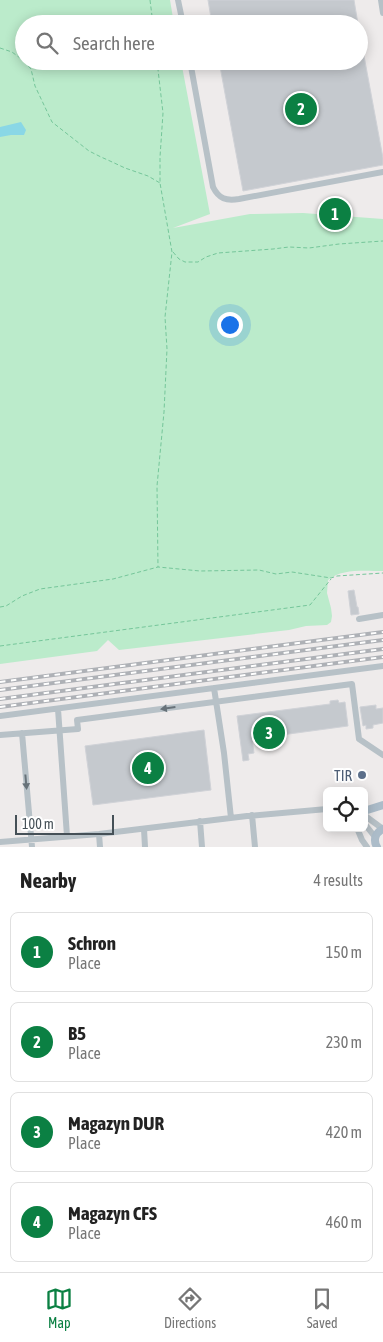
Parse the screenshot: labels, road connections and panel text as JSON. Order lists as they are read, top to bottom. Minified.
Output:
{"places":["TIR"],"scale_bar":"100 m","page":{"search":"Search here","pins":["2","1","3","4"],"scale":"100 m","heading":["Nearby","4 results"],"list":[{"mark":"1","name":"Schron","note":"Place","value":"150 m"},{"mark":"2","name":"B5","note":"Place","value":"230 m"},{"mark":"3","name":"Magazyn DUR","note":"Place","value":"420 m"},{"mark":"4","name":"Magazyn CFS","note":"Place","value":"460 m"}],"nav":["Map","Directions","Saved"]}}
